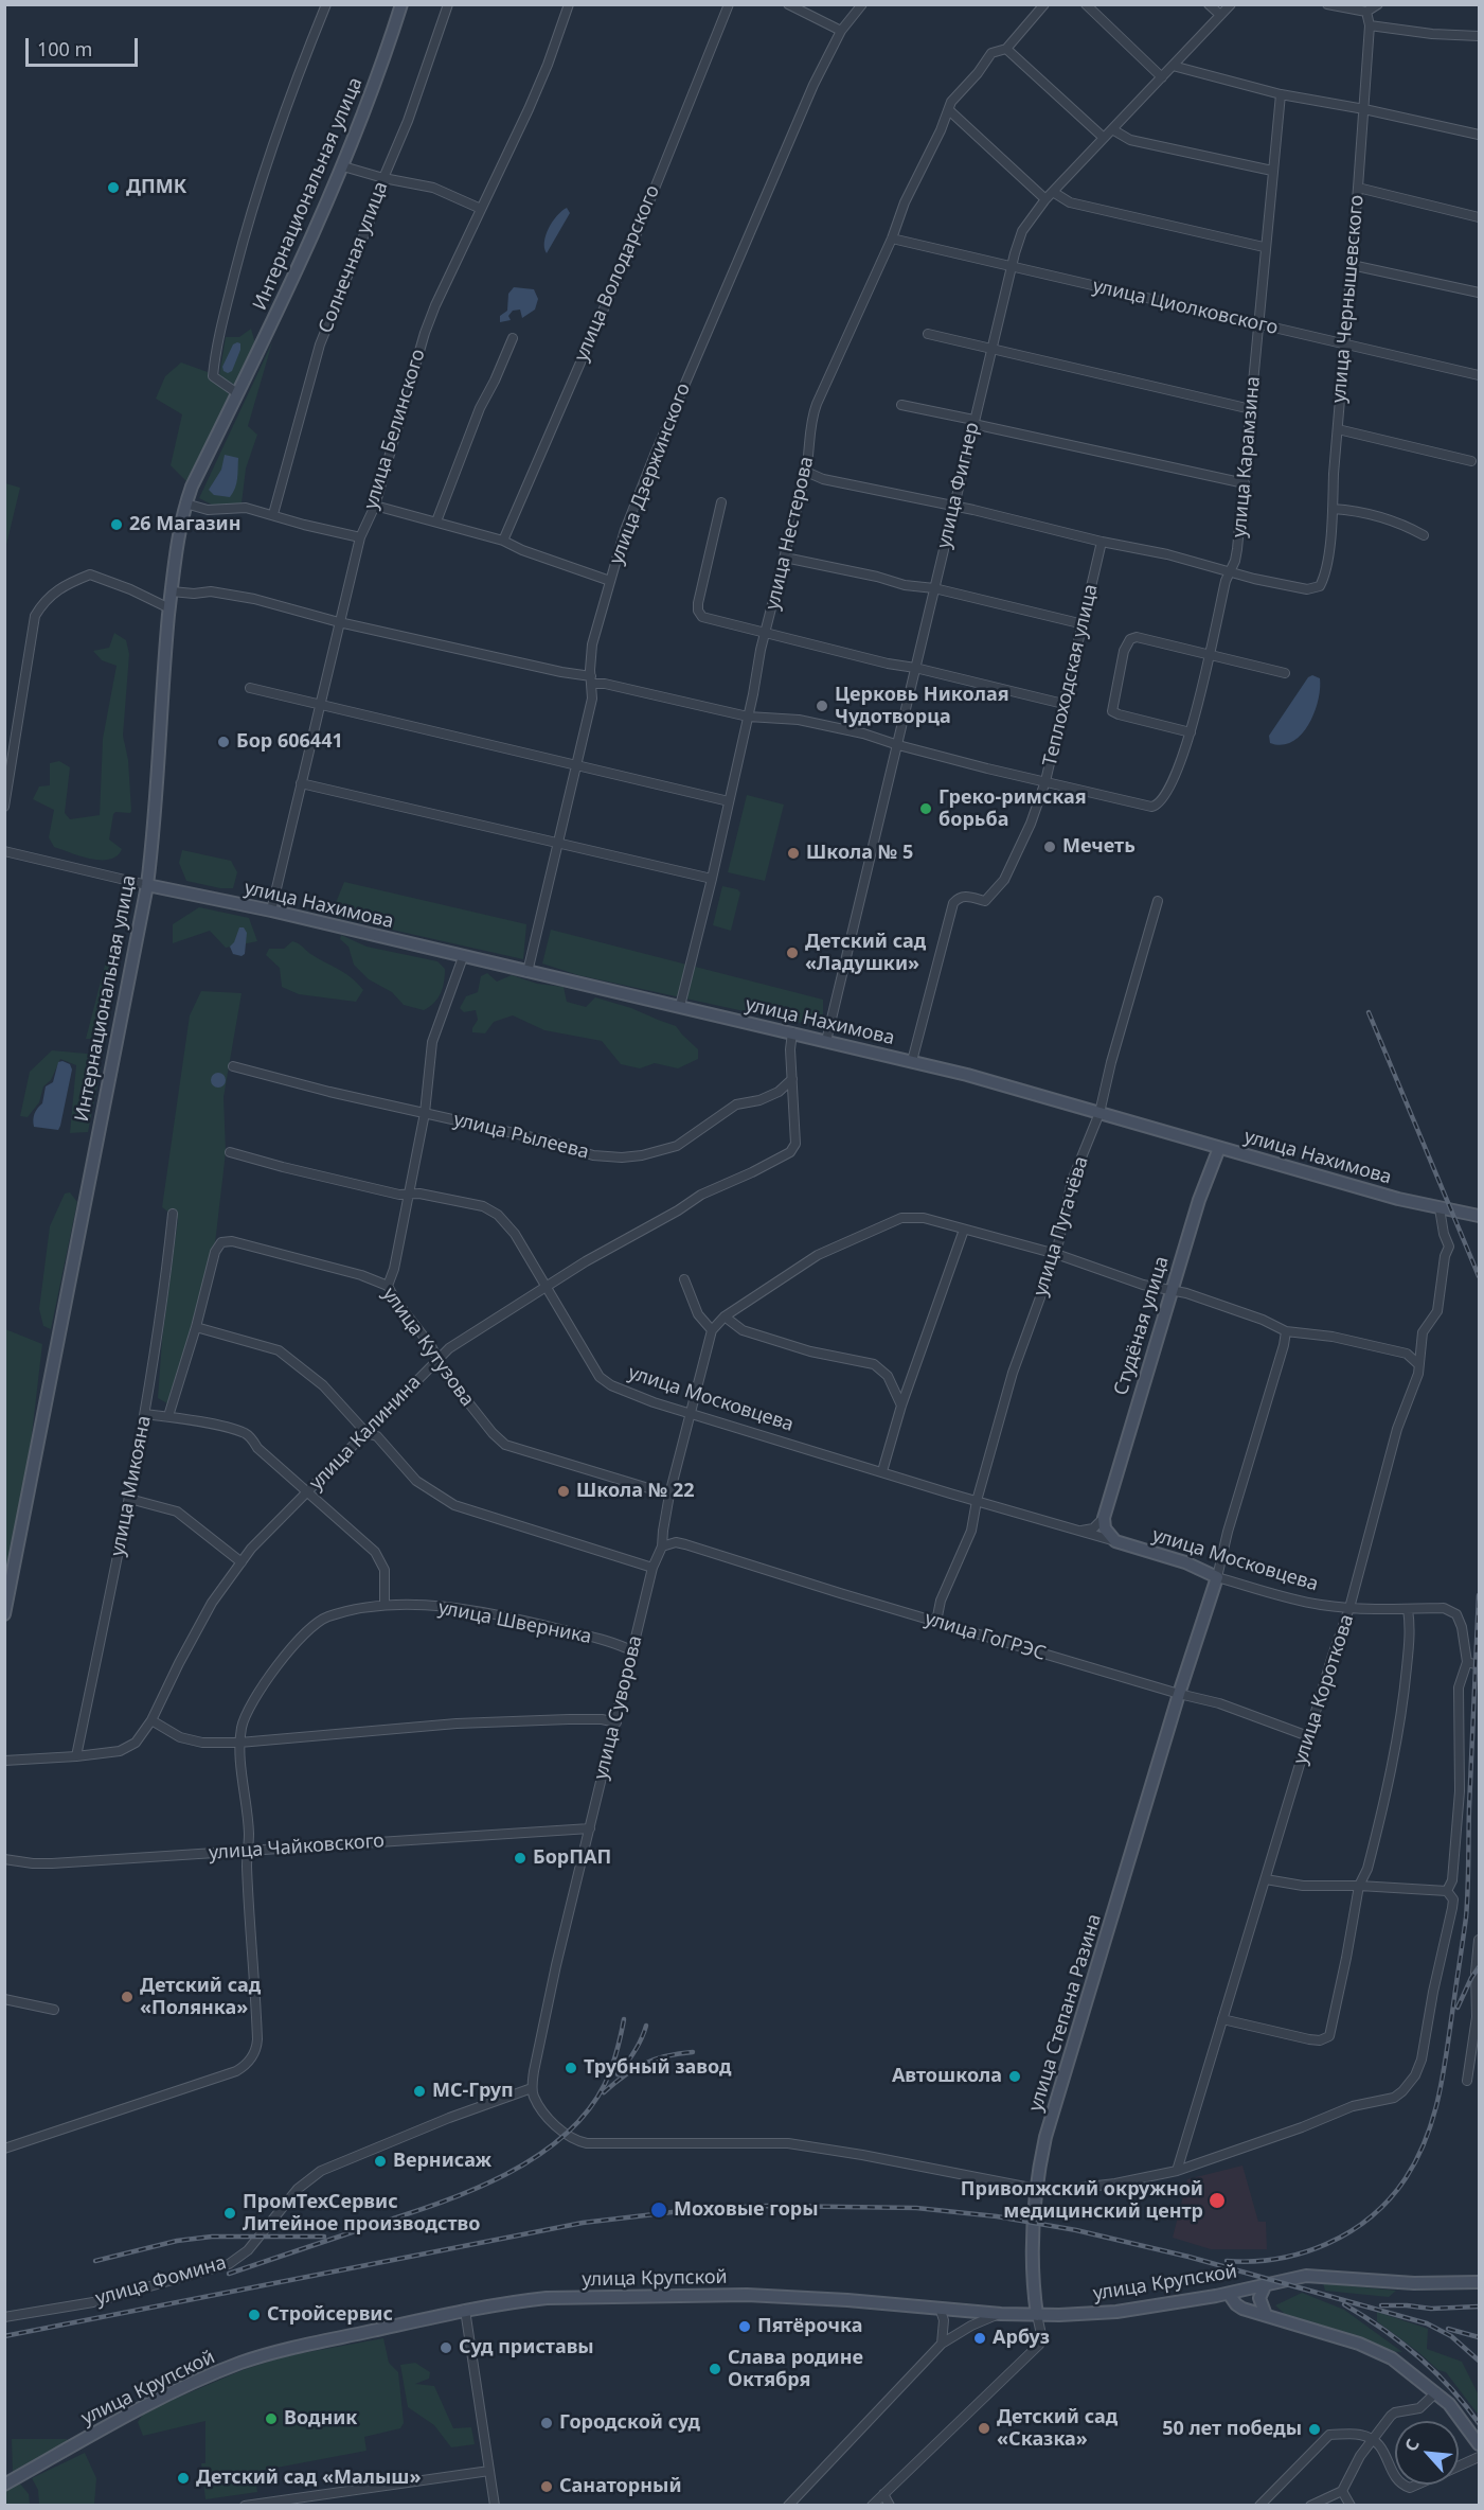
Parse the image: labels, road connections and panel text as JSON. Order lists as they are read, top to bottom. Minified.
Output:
{"streets":{"main road":["Интернациональная улица","улица Нахимова","Студёная улица","улица Московцева","улица Степана Разина","улица Крупской"],"street":["Солнечная улица","улица Володарского","улица Чернышевского","улица Циолковского","улица Белинского","улица Карамзина","улица Дзержинского","улица Фигнер","улица Нестерова","Теплоходская улица","улица Рылеева","улица Пугачёва","улица Кутузова","улица Калинина","улица Микояна","улица Шверника","улица ГоГРЭС","улица Короткова","улица Суворова","улица Чайковского","улица Фомина"]},"crossings":[["Интернациональная улица","улица Нахимова"],["улица Чернышевского","улица Циолковского"],["улица Чернышевского","улица Карамзина"],["улица Циолковского","улица Карамзина"],["улица Циолковского","улица Фигнер"],["улица Циолковского","улица Нестерова"],["улица Белинского","улица Нахимова"],["улица Карамзина","Теплоходская улица"],["улица Дзержинского","улица Нахимова"],["улица Фигнер","улица Нахимова"],["улица Нестерова","улица Нахимова"],["Теплоходская улица","улица Нахимова"],["улица Нахимова","улица Пугачёва"],["улица Нахимова","Студёная улица"],["улица Нахимова","улица Короткова"],["улица Рылеева","улица Калинина"],["улица Пугачёва","улица Московцева"],["улица Пугачёва","улица ГоГРЭС"],["улица Пугачёва","улица Суворова"],["Студёная улица","улица Суворова"],["улица Кутузова","улица Калинина"],["улица Кутузова","улица Суворова"],["улица Московцева","улица Калинина"],["улица Московцева","улица Короткова"],["улица Московцева","улица Суворова"],["улица Калинина","улица Микояна"],["улица Шверника","улица Суворова"],["улица ГоГРЭС","улица Короткова"],["улица ГоГРЭС","улица Суворова"],["улица ГоГРЭС","улица Степана Разина"],["улица Короткова","улица Суворова"],["улица Суворова","улица Чайковского"],["улица Суворова","улица Фомина"],["улица Степана Разина","улица Крупской"]],"places":["ДПМК","26 Магазин","Церковь Николая Чудотворца","Бор 606441","Греко-римская борьба","Мечеть","Школа № 5","Детский сад «Ладушки»","Школа № 22","БорПАП","Детский сад «Полянка»","Трубный завод","Автошкола","МС-Груп","Вернисаж","Приволжский окружной медицинский центр","Моховые горы","ПромТехСервис Литейное производство","Стройсервис","Пятёрочка","Арбуз","Суд приставы","Слава родине Октября","Водник","Городской суд","Детский сад «Сказка»","50 лет победы","Детский сад «Малыш»","Санаторный"],"scale_bar":"100 m","north":"top left"}
